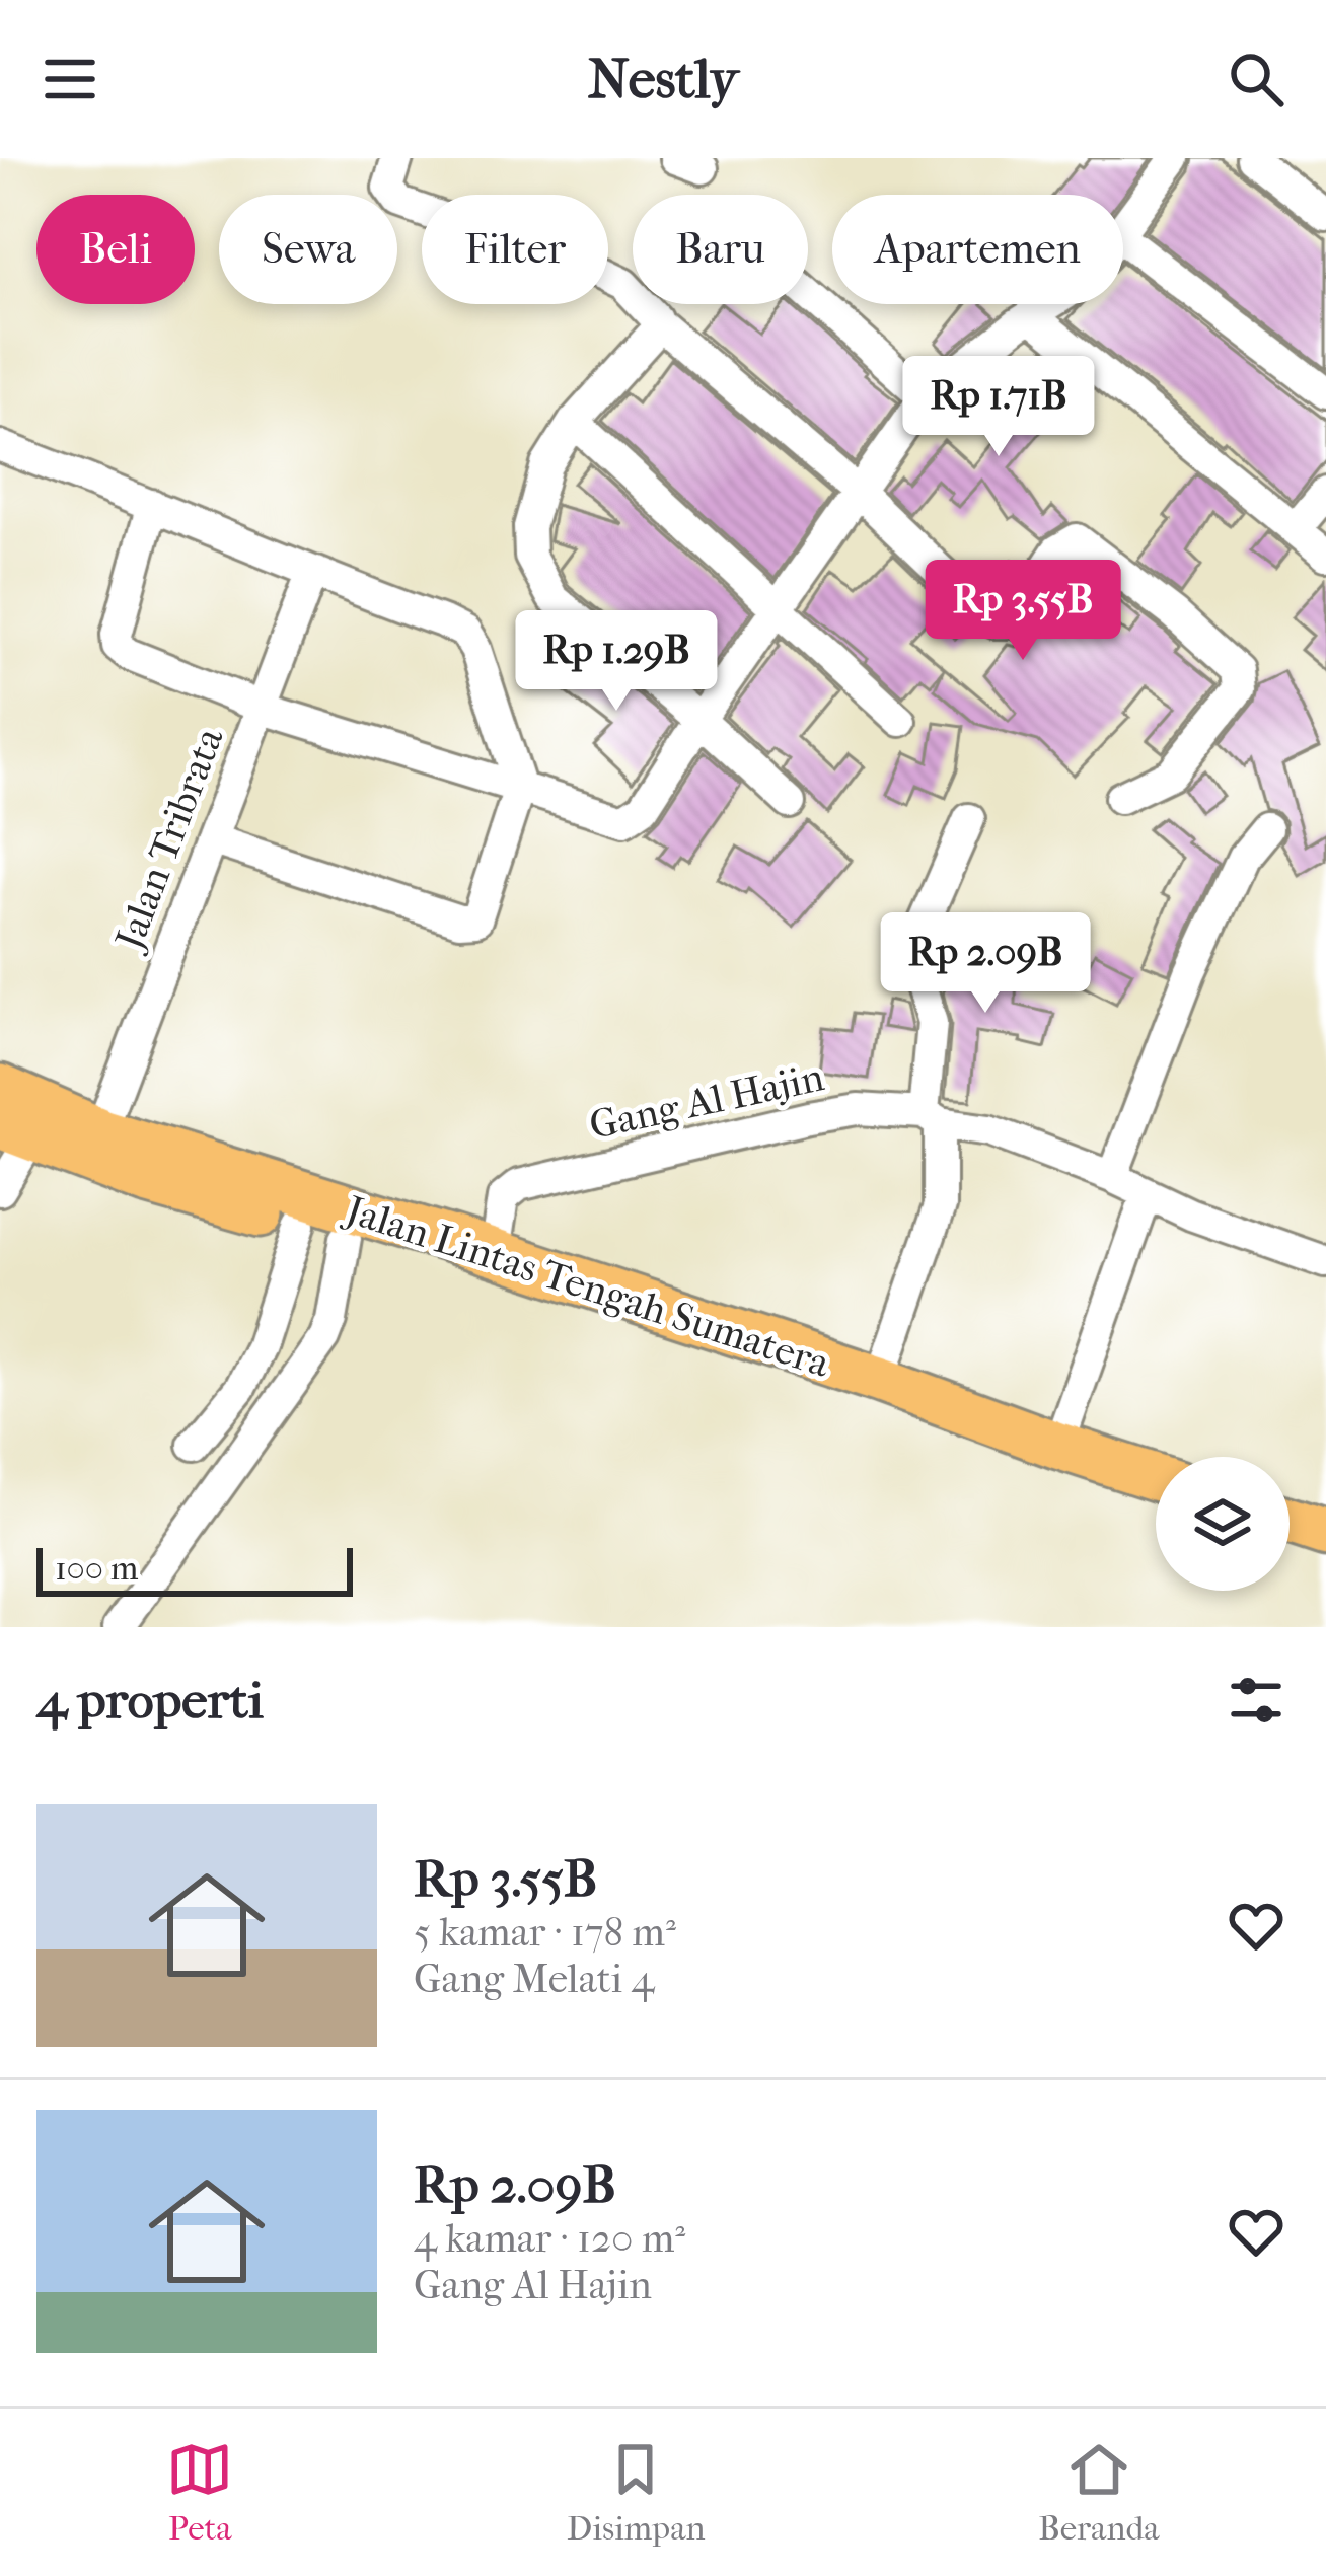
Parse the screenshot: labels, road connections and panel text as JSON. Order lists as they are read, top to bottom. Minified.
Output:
{"streets":{"highway":["Jalan Lintas Tengah Sumatera"],"street":["Jalan Tribrata","Gang Al Hajin"]},"crossings":[["Jalan Tribrata","Jalan Lintas Tengah Sumatera"],["Gang Al Hajin","Jalan Lintas Tengah Sumatera"]],"scale_bar":"100 m","page":{"header":"Nestly","chip":["Beli","Sewa","Filter","Baru","Apartemen"],"price":["Rp 1.71B","Rp 3.55B","Rp 1.29B","Rp 2.09B"],"scale":"100 m","heading":"4 properti","list":[{"name":"Rp 3.55B","note":"5 kamar · 178 m² · Gang Melati 4"},{"name":"Rp 2.09B","note":"4 kamar · 120 m² · Gang Al Hajin"}],"tabs":["Peta","Disimpan","Beranda"]}}
